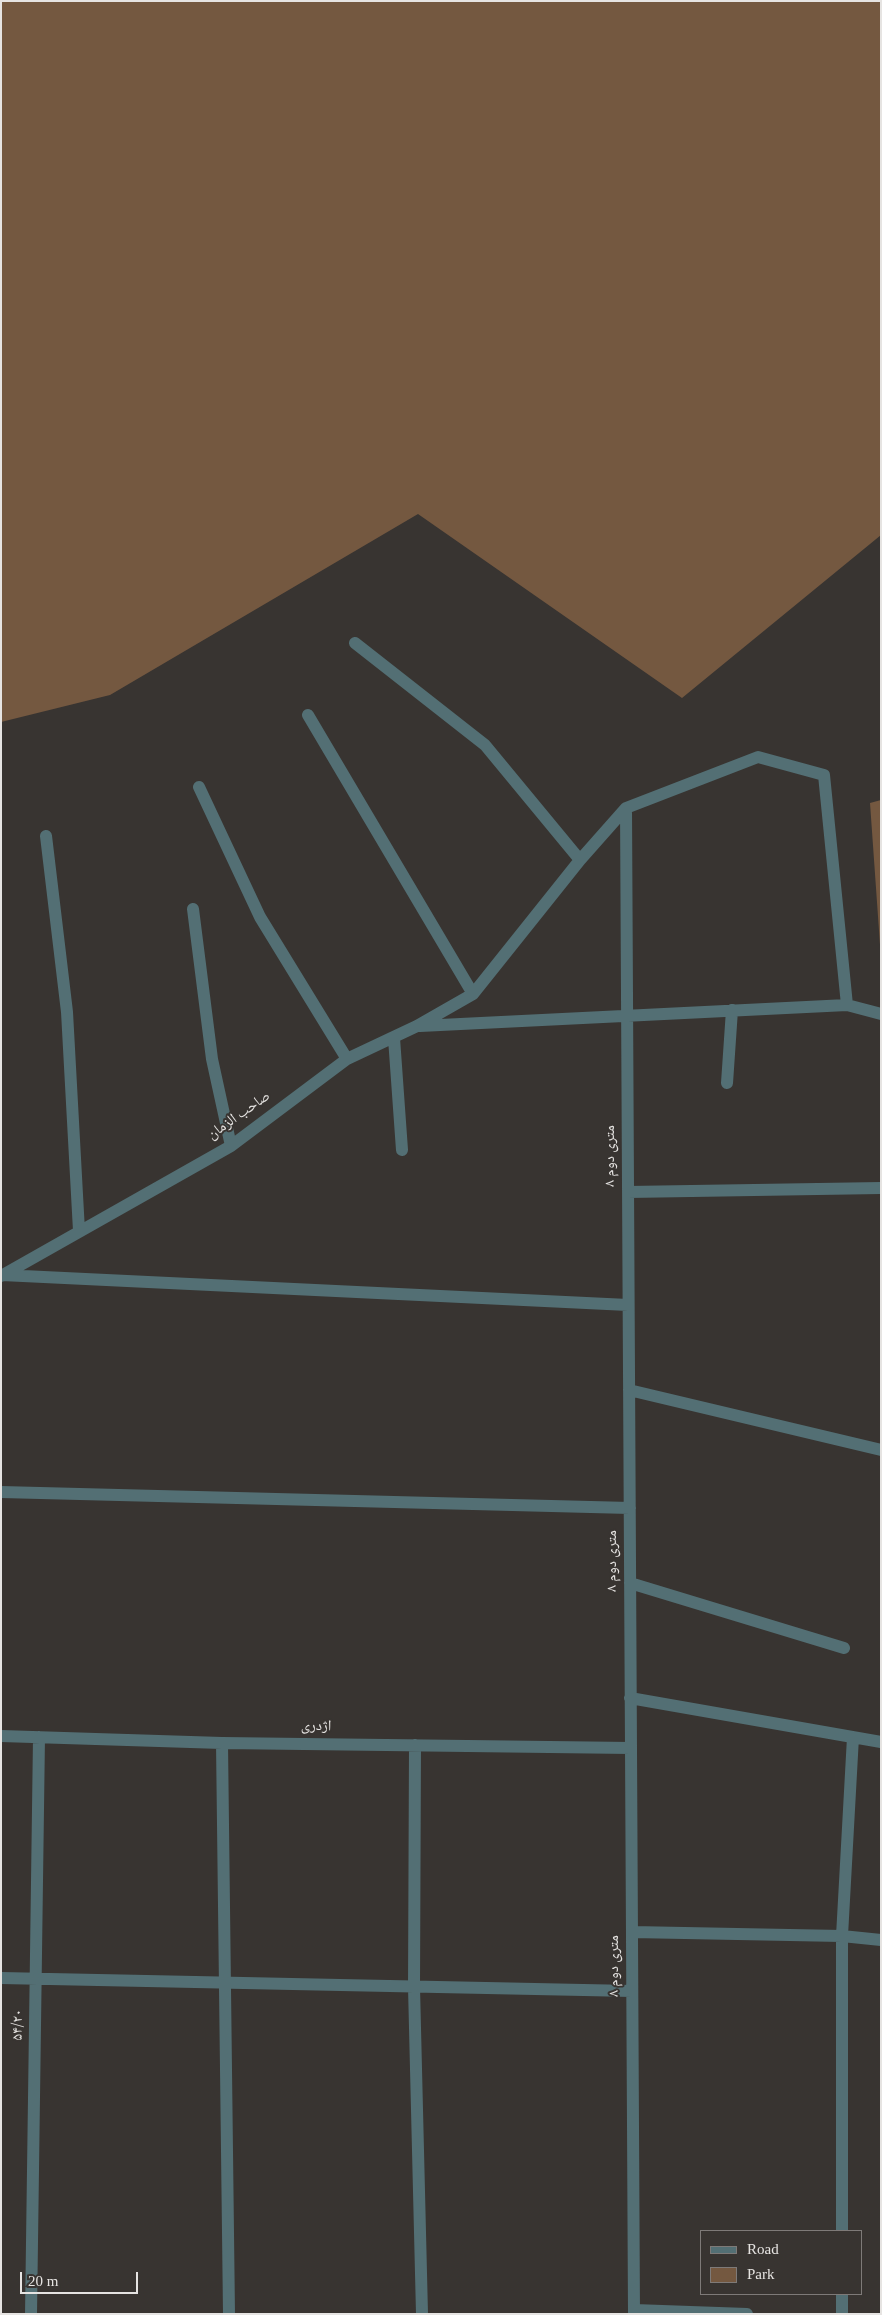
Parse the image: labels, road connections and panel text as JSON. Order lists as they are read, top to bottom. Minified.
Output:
{"streets":{"street":["صاحب الزمان","۸ متری دوم","اژدری","۵۴/۲۰"]},"crossings":[["۸ متری دوم","اژدری"],["اژدری","۵۴/۲۰"]],"legend":["Road","Park"],"scale_bar":"20 m"}
